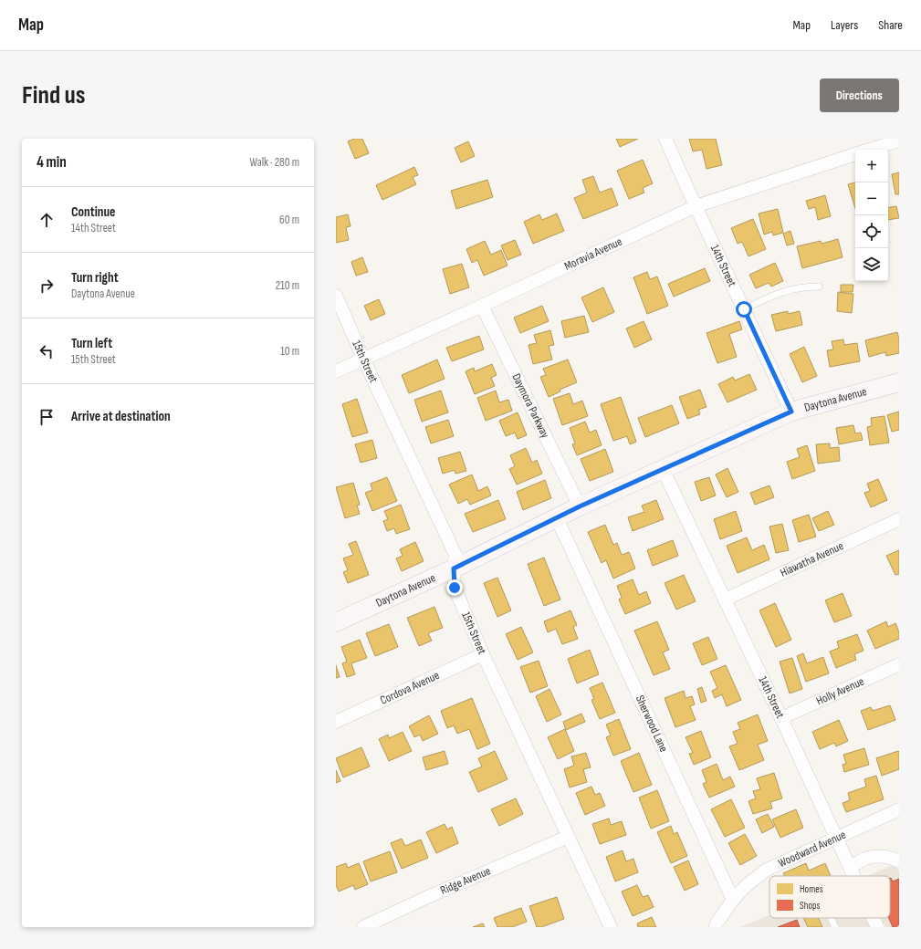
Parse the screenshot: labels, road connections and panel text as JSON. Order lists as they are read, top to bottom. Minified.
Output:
{"streets":{"street":["Moravia Avenue","14th Street","15th Street","Daytona Avenue","Daymora Parkway","Hiawatha Avenue","Cordova Avenue","Holly Avenue","Sherwood Lane","Woodward Avenue","Ridge Avenue"]},"crossings":[["Moravia Avenue","14th Street"],["Moravia Avenue","15th Street"],["Moravia Avenue","Daymora Parkway"],["14th Street","Daytona Avenue"],["14th Street","Hiawatha Avenue"],["14th Street","Holly Avenue"],["14th Street","Woodward Avenue"],["15th Street","Daytona Avenue"],["15th Street","Cordova Avenue"],["15th Street","Ridge Avenue"],["Daytona Avenue","Daymora Parkway"],["Daytona Avenue","Sherwood Lane"],["Sherwood Lane","Woodward Avenue"]],"legend":["Homes","Shops"],"page":{"header":"Map","nav":["Map","Layers","Share"],"buttons":"Directions","title":"Find us","heading":["4 min","Walk · 280 m"],"map_buttons":["+","−"],"list":[["Continue","14th Street","60 m"],["Turn right","Daytona Avenue","210 m"],["Turn left","15th Street","10 m"],"Arrive at destination"]}}
